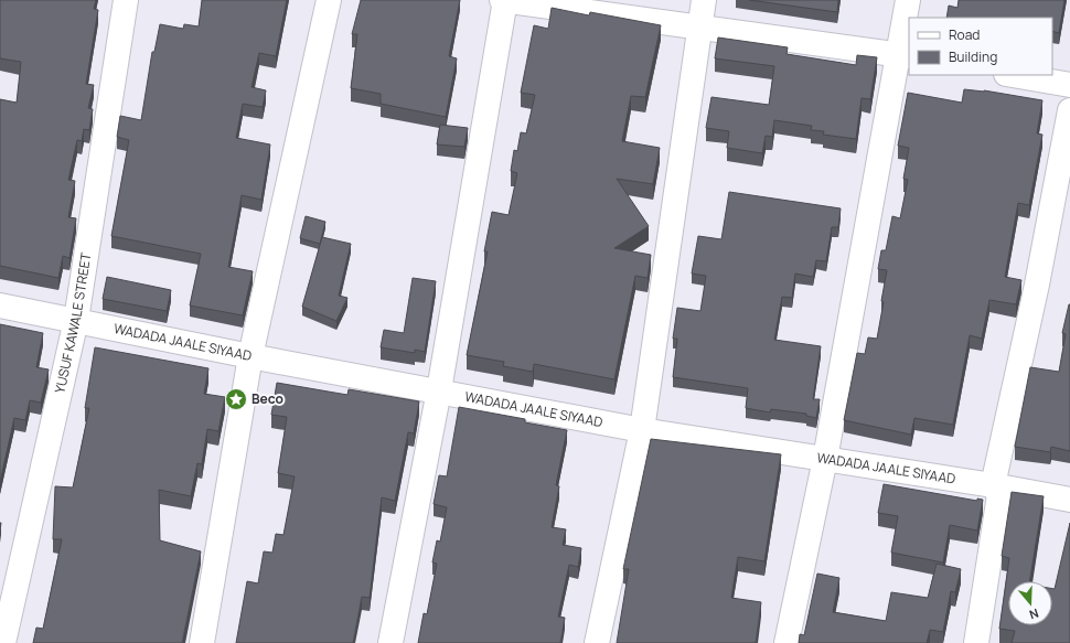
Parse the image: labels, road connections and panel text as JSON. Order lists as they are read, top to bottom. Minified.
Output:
{"streets":{"street":["YUSUF KAWALE STREET","WADADA JAALE SIYAAD"]},"crossings":[["YUSUF KAWALE STREET","WADADA JAALE SIYAAD"]],"places":{"place":["Beco"]},"legend":["Road","Building"],"north":"bottom"}
